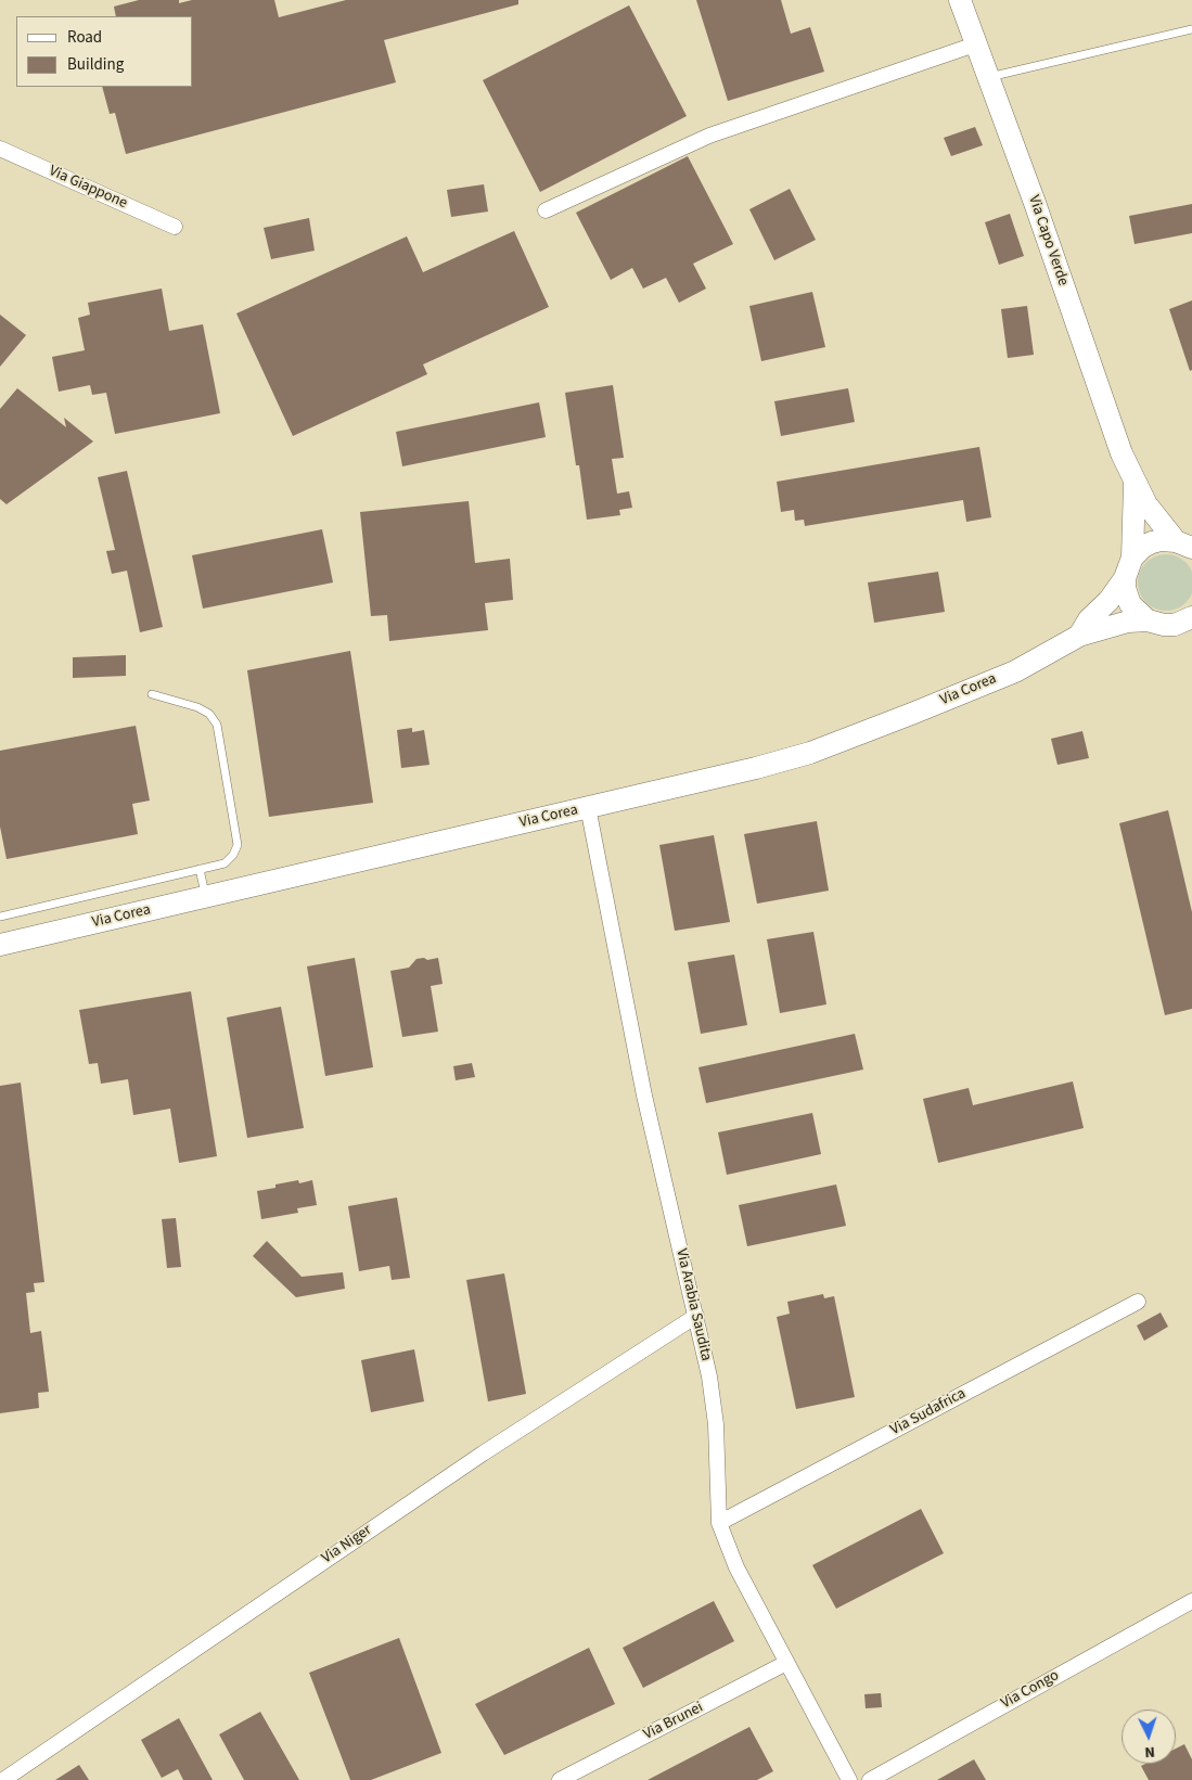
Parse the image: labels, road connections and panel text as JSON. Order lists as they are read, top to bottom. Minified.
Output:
{"streets":{"street":["Via Giappone","Via Capo Verde","Via Corea","Via Arabia Saudita","Via Sudafrica","Via Niger","Via Congo","Via Brunei"]},"crossings":[["Via Corea","Via Arabia Saudita"],["Via Arabia Saudita","Via Sudafrica"],["Via Arabia Saudita","Via Niger"],["Via Arabia Saudita","Via Brunei"]],"legend":["Road","Building"],"north":"bottom"}
